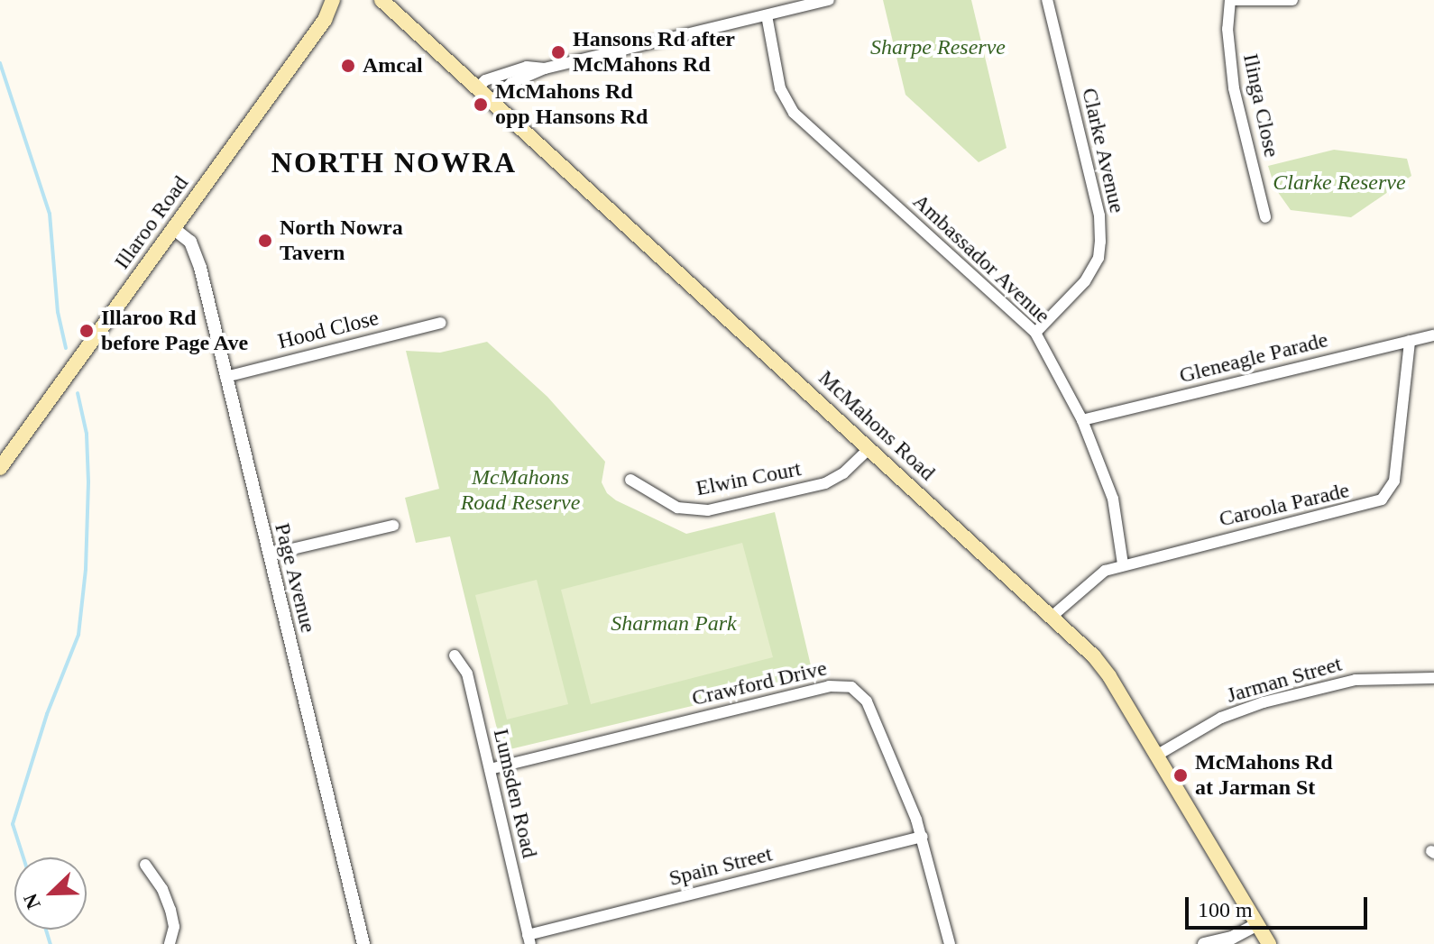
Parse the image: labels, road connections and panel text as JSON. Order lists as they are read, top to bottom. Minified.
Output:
{"streets":{"main road":["Illaroo Road","McMahons Road"],"street":["Ilinga Close","Clarke Avenue","Ambassador Avenue","Hood Close","Gleneagle Parade","Elwin Court","Caroola Parade","Page Avenue","Jarman Street","Crawford Drive","Lumsden Road","Spain Street"]},"crossings":[["Clarke Avenue","Ambassador Avenue"],["Illaroo Road","Page Avenue"],["Ambassador Avenue","Gleneagle Parade"],["Ambassador Avenue","Caroola Parade"],["Hood Close","Page Avenue"],["Gleneagle Parade","Caroola Parade"],["McMahons Road","Elwin Court"],["McMahons Road","Caroola Parade"],["McMahons Road","Jarman Street"],["Crawford Drive","Lumsden Road"],["Crawford Drive","Spain Street"],["Lumsden Road","Spain Street"]],"districts":["NORTH NOWRA"],"parks":["Sharpe Reserve","Clarke Reserve","McMahons Road Reserve","Sharman Park"],"places":["Hansons Rd after McMahons Rd","Amcal","McMahons Rd opp Hansons Rd","North Nowra Tavern","Illaroo Rd before Page Ave","McMahons Rd at Jarman St"],"scale_bar":"100 m","north":"bottom left"}
